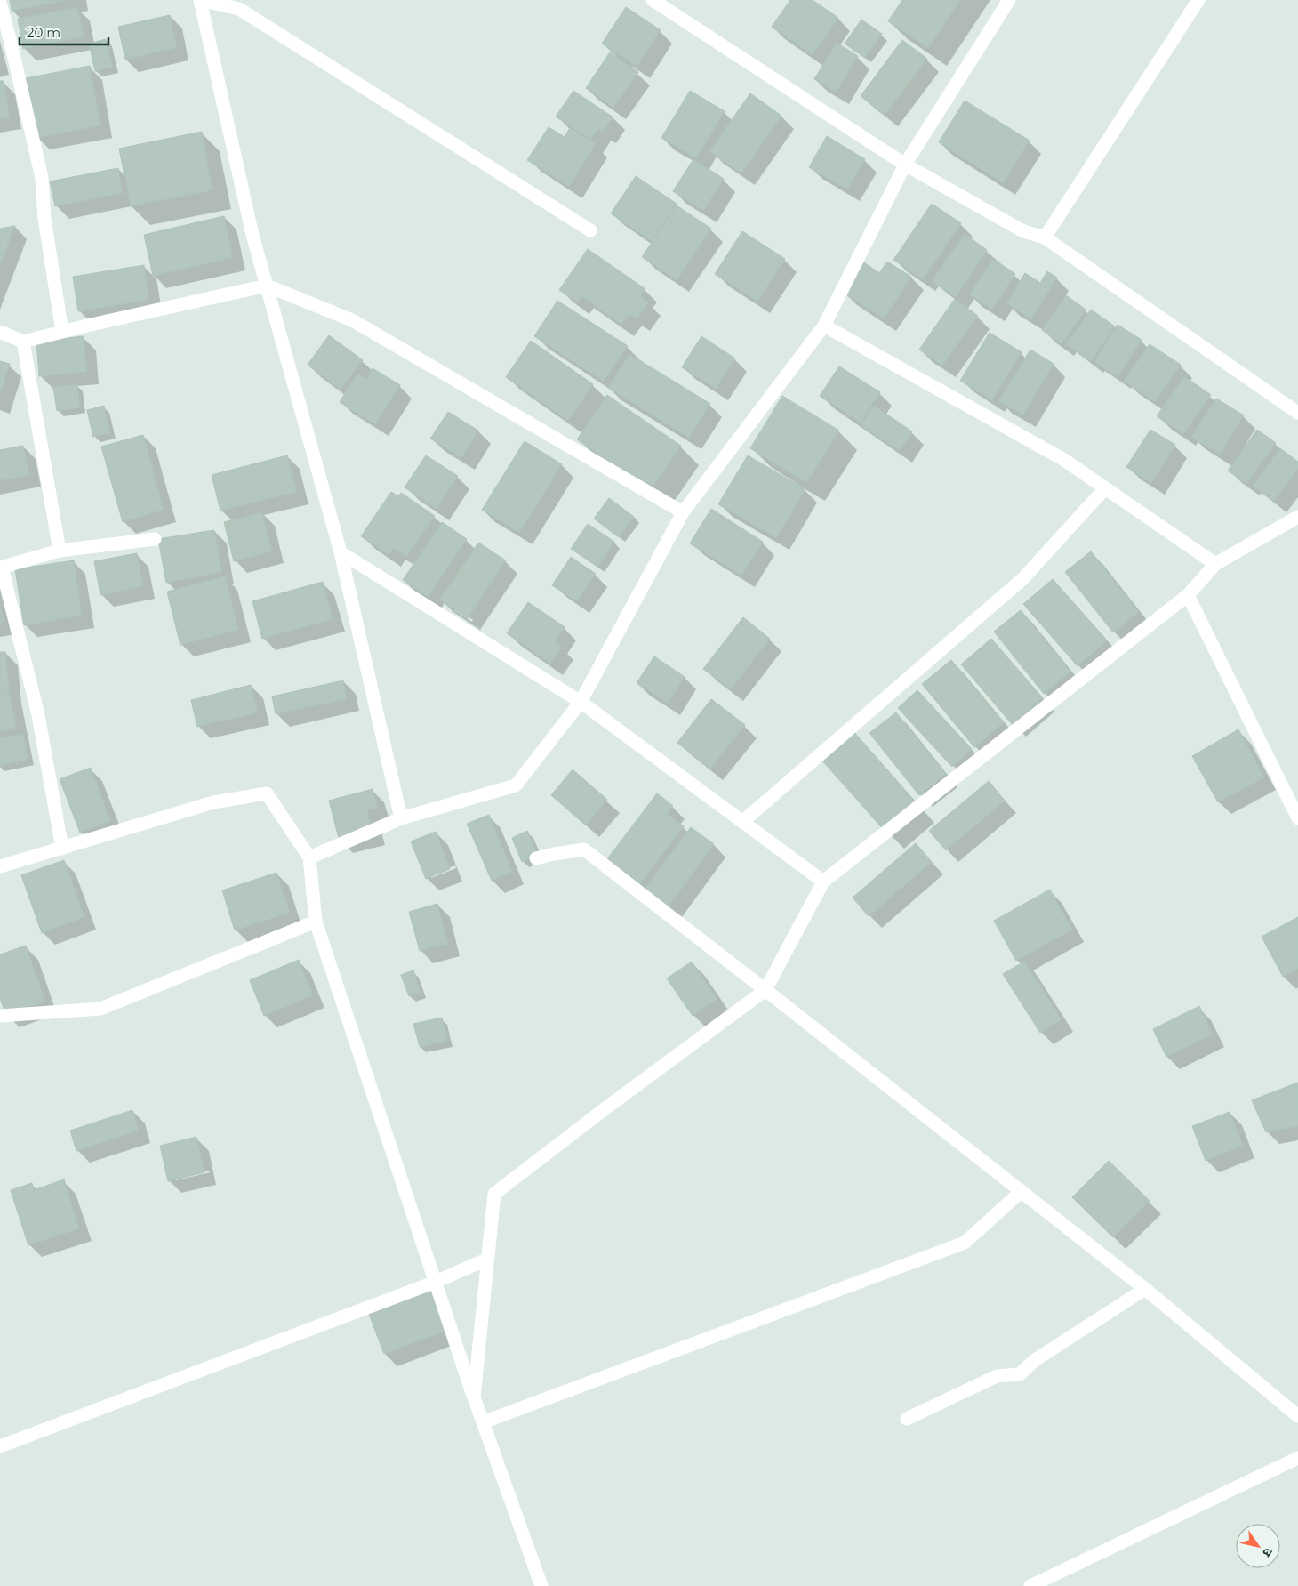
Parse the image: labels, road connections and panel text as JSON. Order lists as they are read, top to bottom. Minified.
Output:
{"scale_bar":"20 m","north":"bottom right"}
